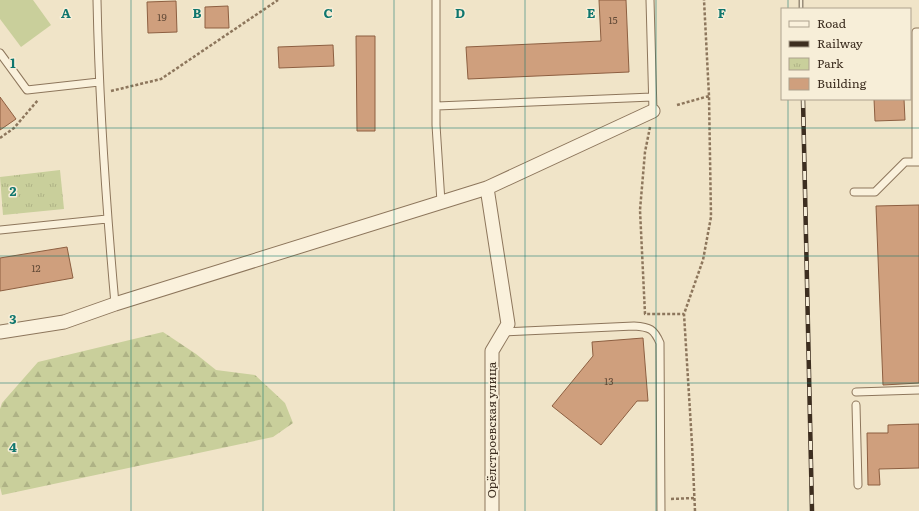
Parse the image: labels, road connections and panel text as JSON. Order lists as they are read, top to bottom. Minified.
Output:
{"streets":{"street":["Орёлстроевская улица"]},"house_numbers":["19","15","12","13"],"legend":["Road","Railway","Park","Building"],"grid":{"columns":["A","B","C","D","E","F"],"rows":["1","2","3","4"]}}
